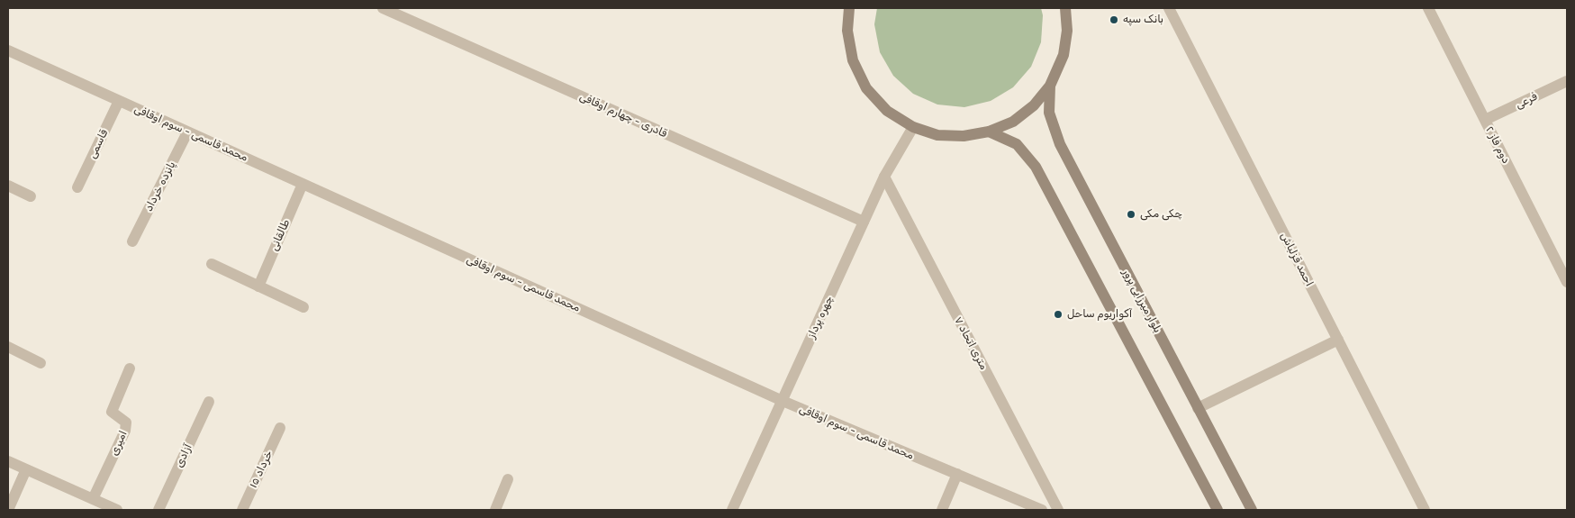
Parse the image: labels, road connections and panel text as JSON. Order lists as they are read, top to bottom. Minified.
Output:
{"streets":{"main road":["بلوار میرزایی پرور"],"street":["فرعی","قادری - چهارم اوقافی","محمد قاسمی - سوم اوقافی","قاسمی","دوم فاز ۲","پانزده خرداد","طالقانی","احمد قزلباش","چهره پرداز","۷ متری اتحاد","امیری","آزادی","۱۵ خرداد"]},"crossings":[["فرعی","دوم فاز ۲"],["قادری - چهارم اوقافی","چهره پرداز"],["محمد قاسمی - سوم اوقافی","قاسمی"],["محمد قاسمی - سوم اوقافی","پانزده خرداد"],["محمد قاسمی - سوم اوقافی","طالقانی"],["محمد قاسمی - سوم اوقافی","چهره پرداز"],["چهره پرداز","۷ متری اتحاد"]],"places":["بانک سپه","چکی مکی","آکواریوم ساحل"]}
